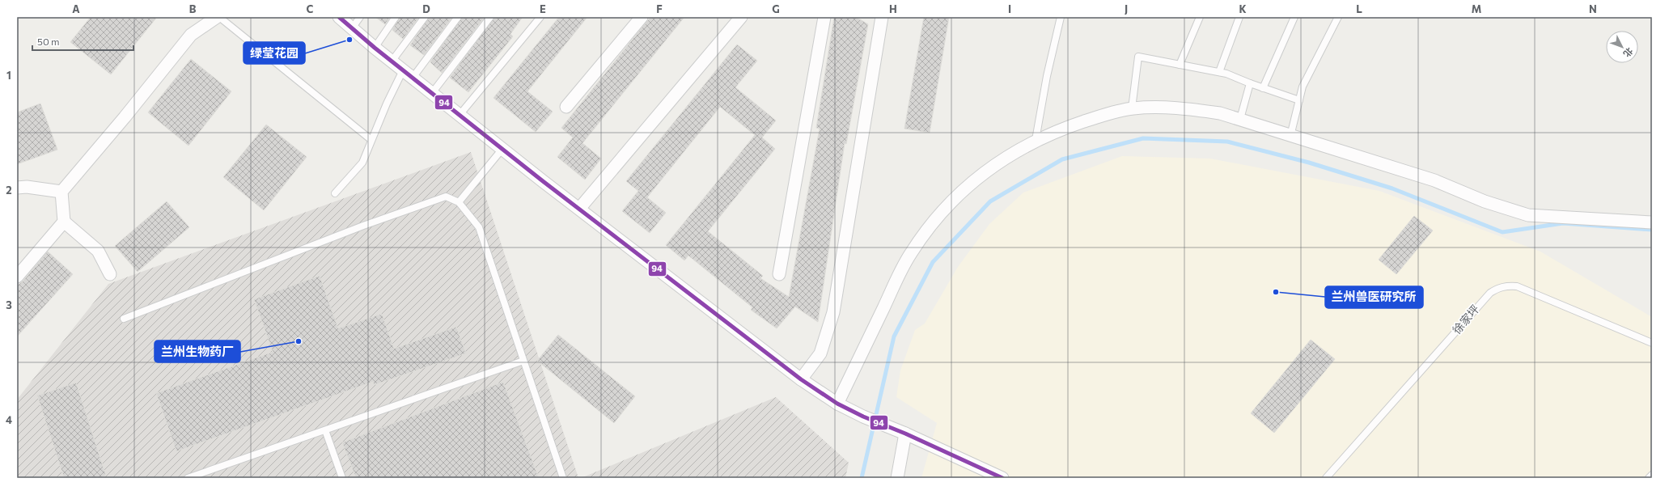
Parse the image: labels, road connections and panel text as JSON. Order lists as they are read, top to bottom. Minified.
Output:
{"streets":{"lane":["徐家坪"]},"places":["绿莹花园","兰州兽医研究所","兰州生物药厂"],"lines":["transit line 94"],"scale_bar":"50 m","north":"bottom right","grid":{"columns":["A","B","C","D","E","F","G","H","I","J","K","L","M","N"],"rows":["1","2","3","4"]}}
